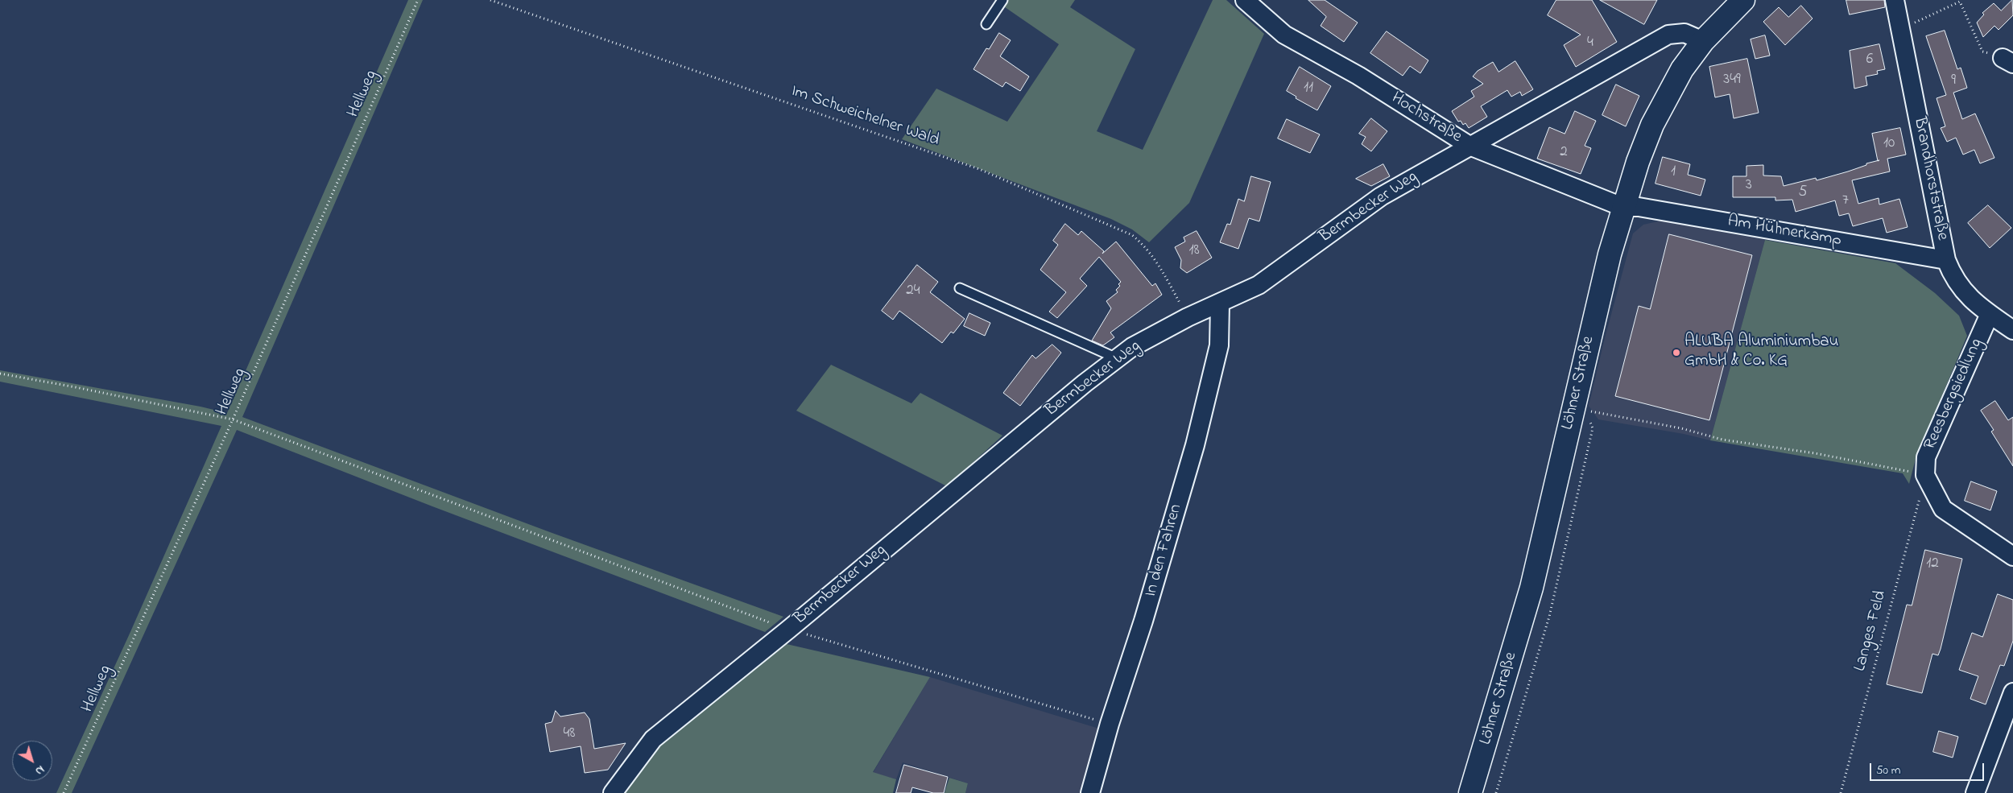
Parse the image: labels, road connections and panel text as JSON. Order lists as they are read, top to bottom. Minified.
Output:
{"streets":{"main road":["Löhner Straße"],"street":["Hochstraße","Brandhorststraße","Bermbecker Weg","Am Hühnerkamp","Reesbergsiedlung","In den Fahren"],"path":["Hellweg","Im Schweichelner Wald","Langes Feld"]},"crossings":[["Im Schweichelner Wald","Bermbecker Weg"],["Hochstraße","Bermbecker Weg"],["Hochstraße","Am Hühnerkamp"],["Hochstraße","Löhner Straße"],["Brandhorststraße","Am Hühnerkamp"],["Brandhorststraße","Reesbergsiedlung"],["Bermbecker Weg","Löhner Straße"],["Bermbecker Weg","In den Fahren"],["Am Hühnerkamp","Löhner Straße"],["Reesbergsiedlung","Langes Feld"]],"places":["ALUBA Aluminiumbau GmbH & Co. KG"],"house_numbers":["4","6","349","9","11","10","2","1","3","5","7","18","24","12","48"],"scale_bar":"50 m","north":"bottom right"}
